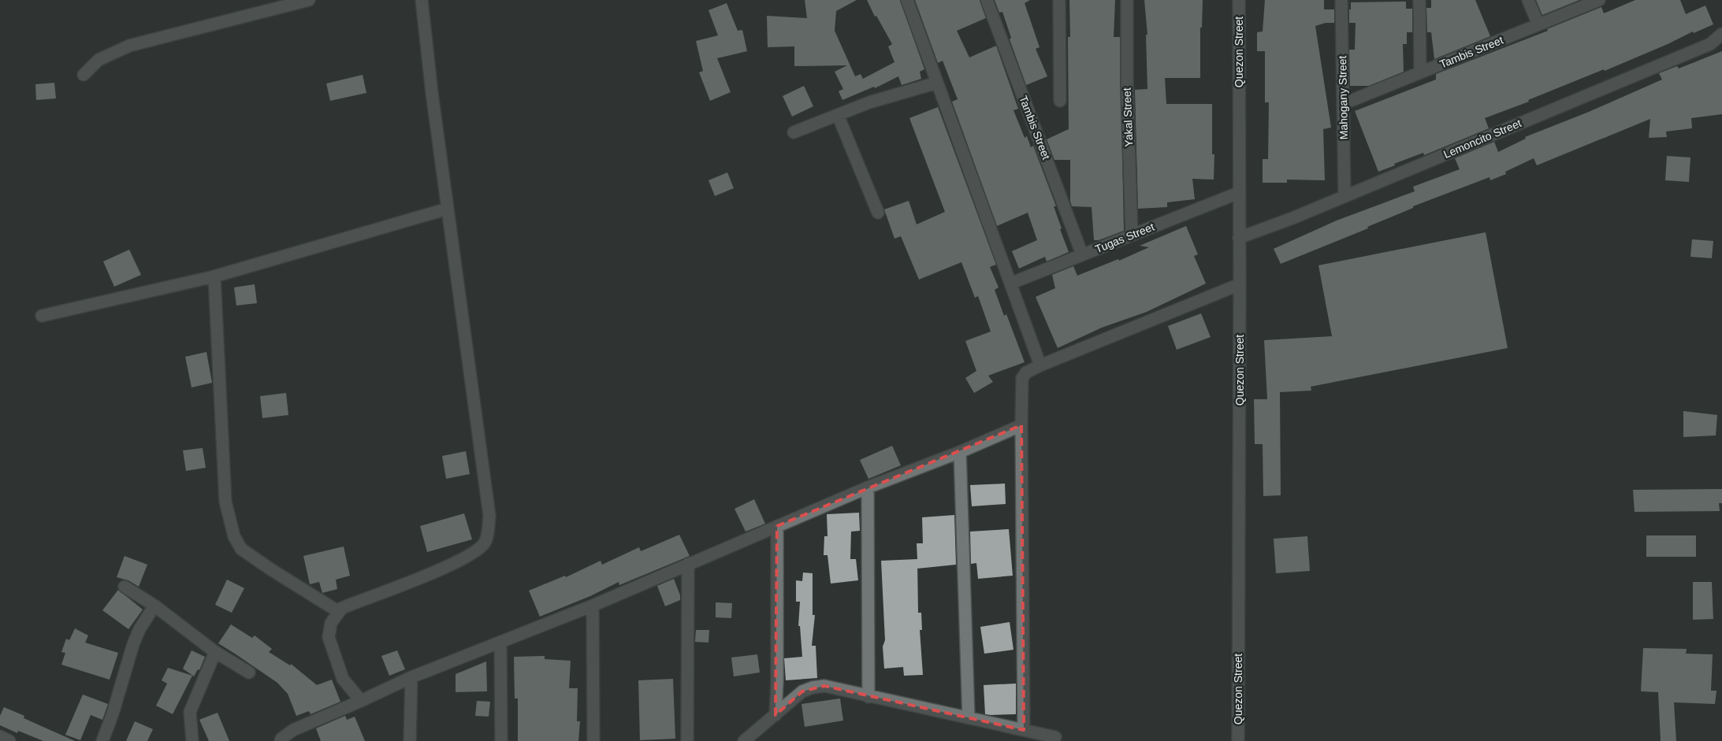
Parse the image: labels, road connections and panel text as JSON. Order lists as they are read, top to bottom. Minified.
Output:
{"streets":{"street":["Quezon Street","Tambis Street","Mahogany Street","Yakal Street","Lemoncito Street","Tugas Street"]},"crossings":[["Quezon Street","Lemoncito Street"],["Quezon Street","Tugas Street"],["Tambis Street","Mahogany Street"],["Tambis Street","Tugas Street"],["Mahogany Street","Lemoncito Street"],["Yakal Street","Tugas Street"]]}
